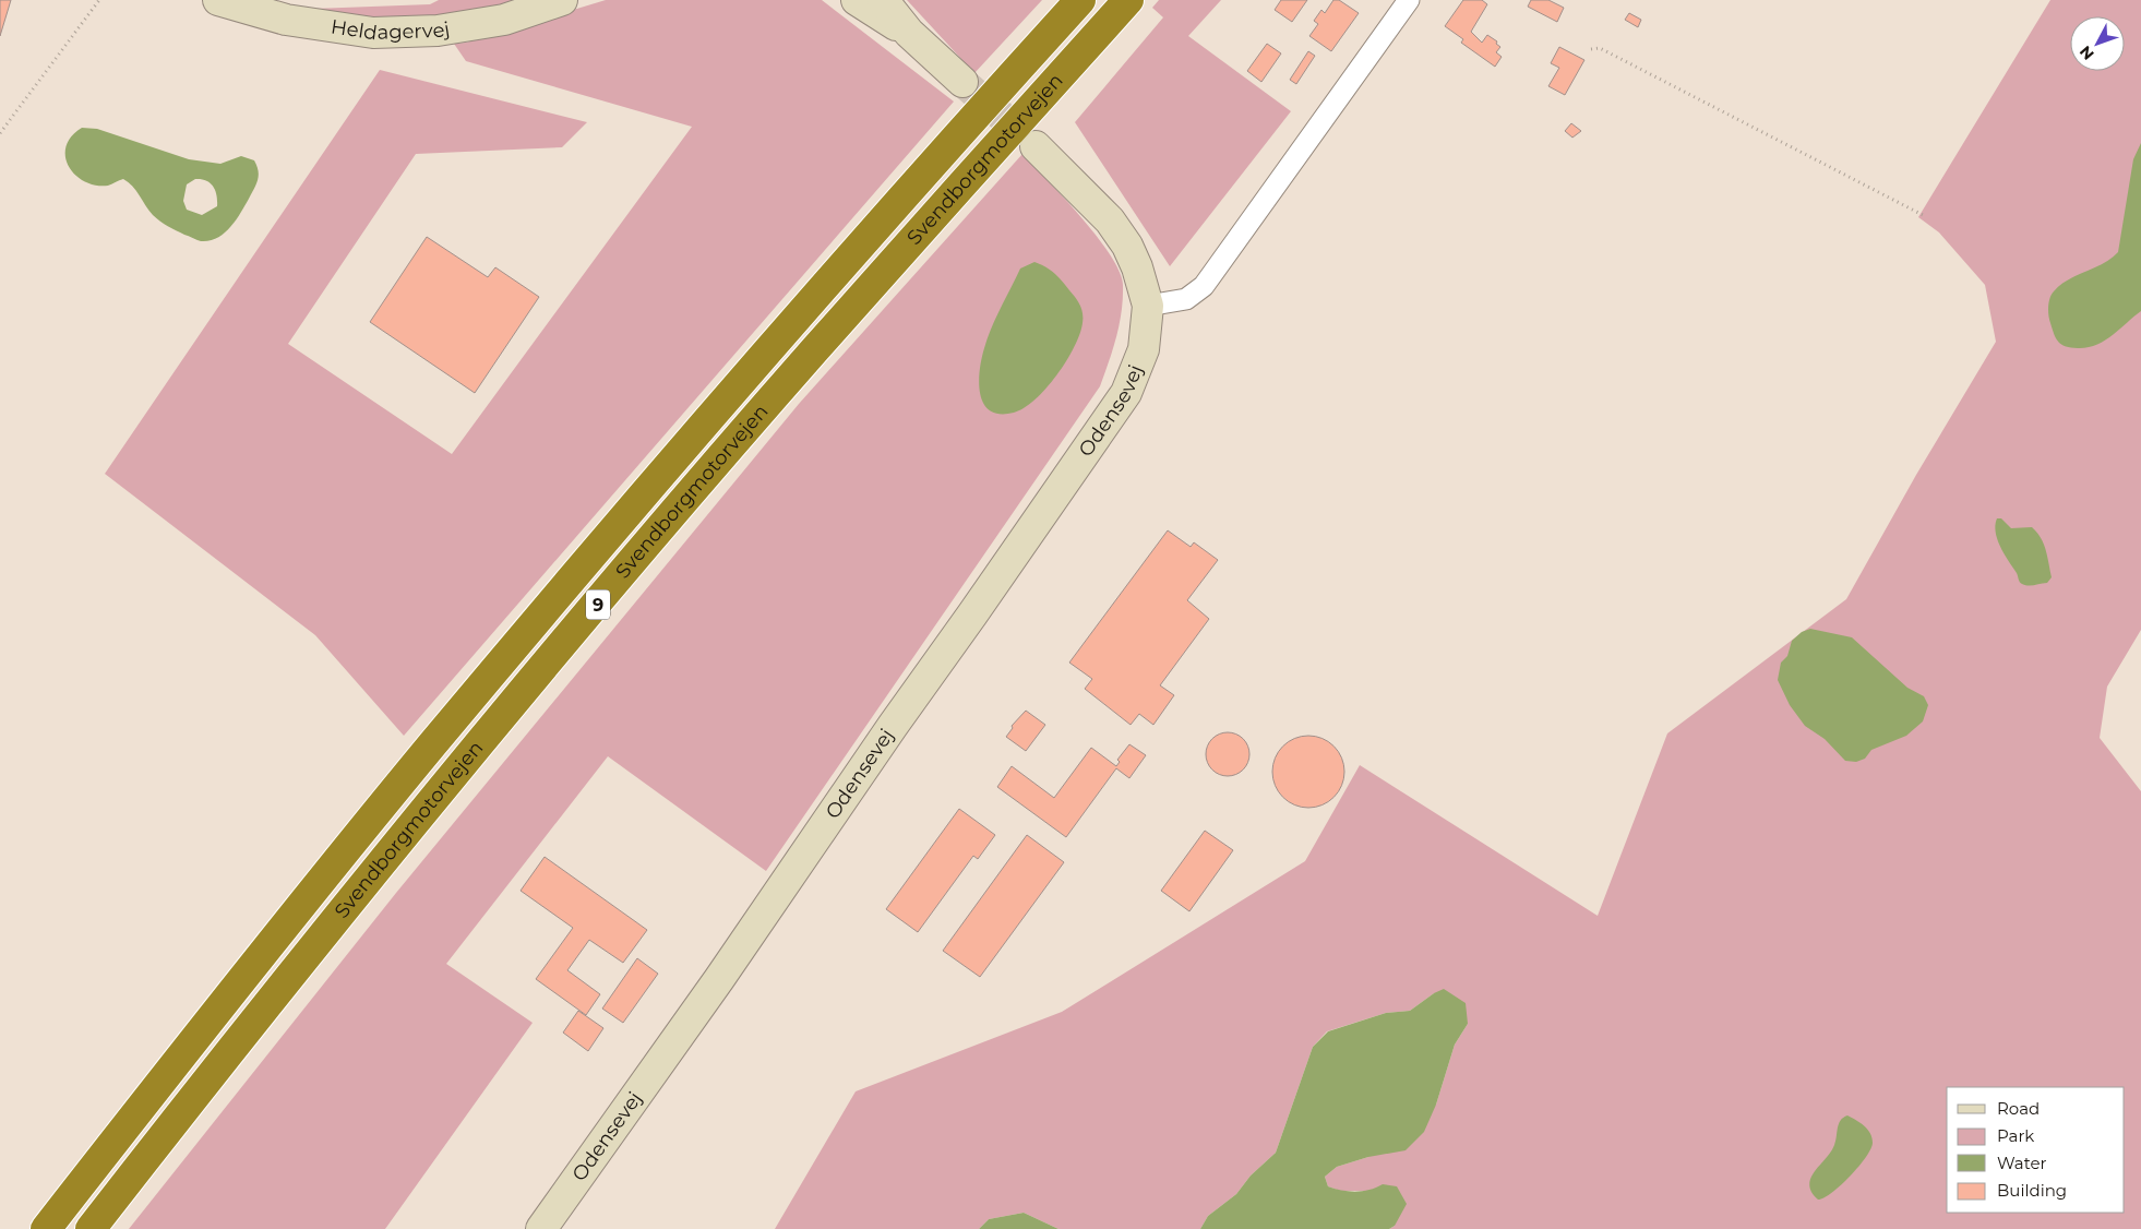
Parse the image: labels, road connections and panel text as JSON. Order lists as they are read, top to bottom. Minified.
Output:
{"streets":{"highway":["Svendborgmotorvejen","9"],"main road":["Heldagervej","Odensevej"]},"legend":["Road","Park","Water","Building"],"north":"bottom left"}
